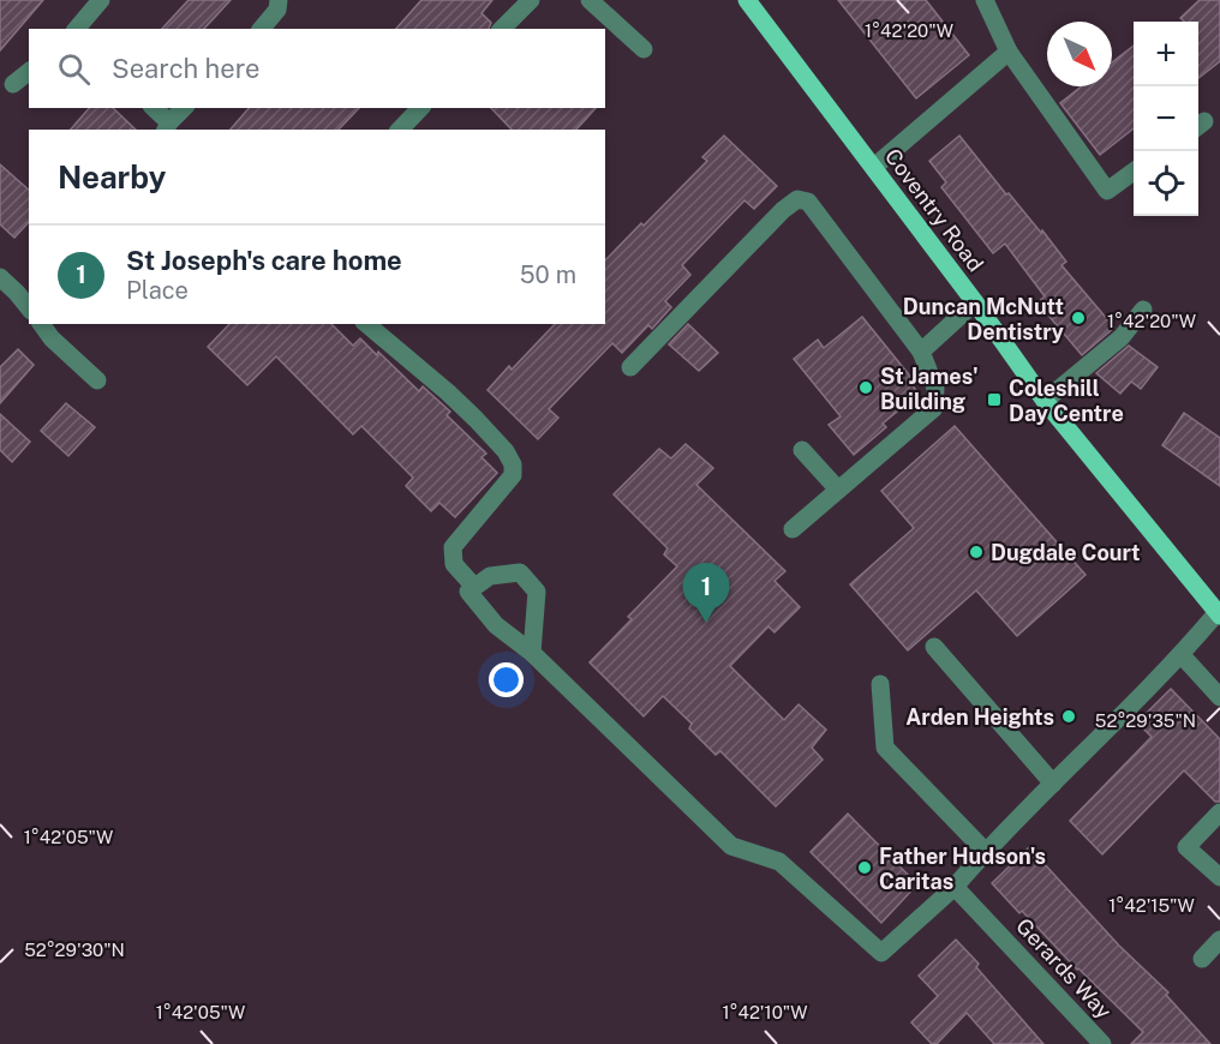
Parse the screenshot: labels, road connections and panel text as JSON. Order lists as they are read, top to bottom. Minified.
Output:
{"streets":{"main road":["Coventry Road"],"street":["Gerards Way"]},"places":{"other":["Duncan McNutt Dentistry","St James' Building","Dugdale Court","Arden Heights","Father Hudson's Caritas"],"transit":["Coleshill Day Centre"]},"north":"bottom right","page":{"map_buttons":["+","−"],"search":"Search here","heading":"Nearby","list":[{"mark":"1","name":"St Joseph's care home","note":"Place","value":"50 m"}],"pins":"1"},"coordinates":["1°42'20\"W","52°29'35\"N","1°42'05\"W","1°42'15\"W","52°29'30\"N","1°42'10\"W"]}
